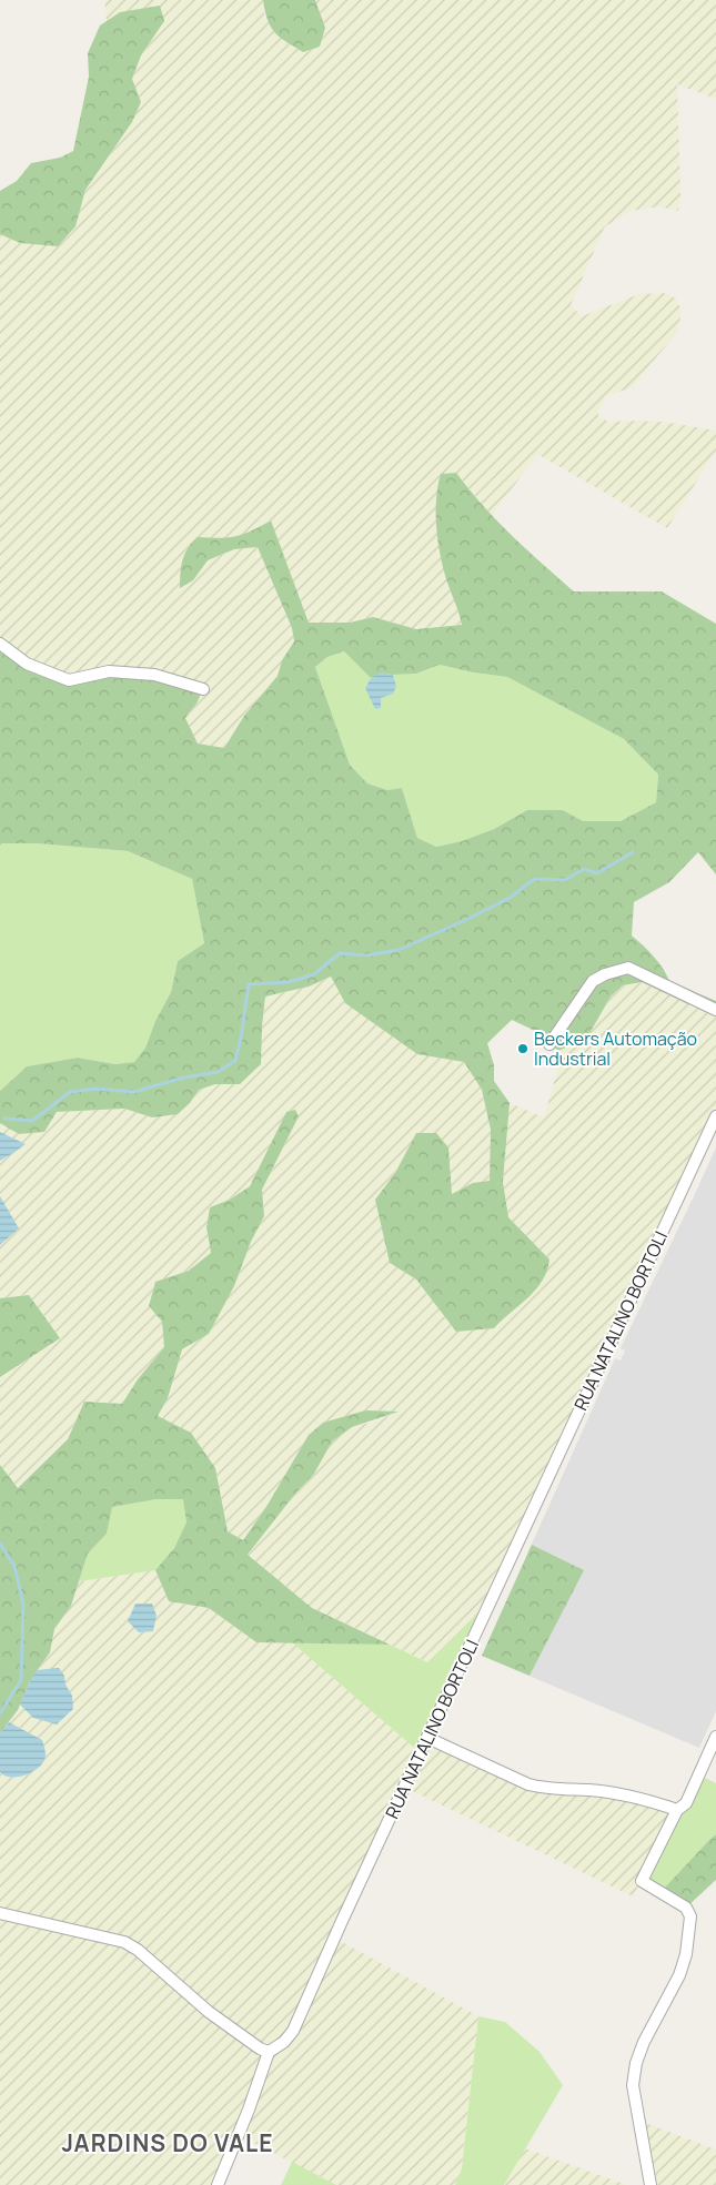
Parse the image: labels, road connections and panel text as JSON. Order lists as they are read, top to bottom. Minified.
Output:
{"streets":{"street":["RUA NATALINO BORTOLI"]},"districts":["JARDINS DO VALE"],"places":["Beckers Automação Industrial"]}
